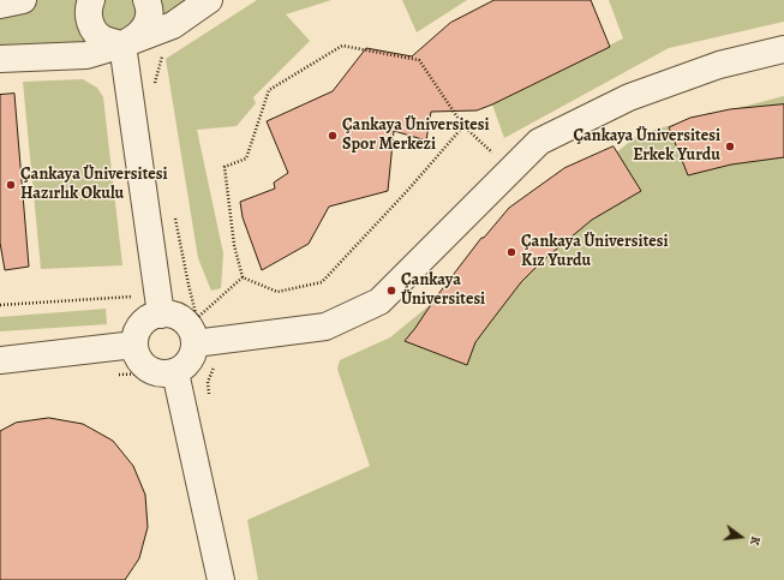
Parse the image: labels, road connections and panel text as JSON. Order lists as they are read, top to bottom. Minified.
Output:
{"places":["Çankaya Üniversitesi Spor Merkezi","Çankaya Üniversitesi Erkek Yurdu","Çankaya Üniversitesi Hazırlık Okulu","Çankaya Üniversitesi Kız Yurdu","Çankaya Üniversitesi"],"north":"right"}
